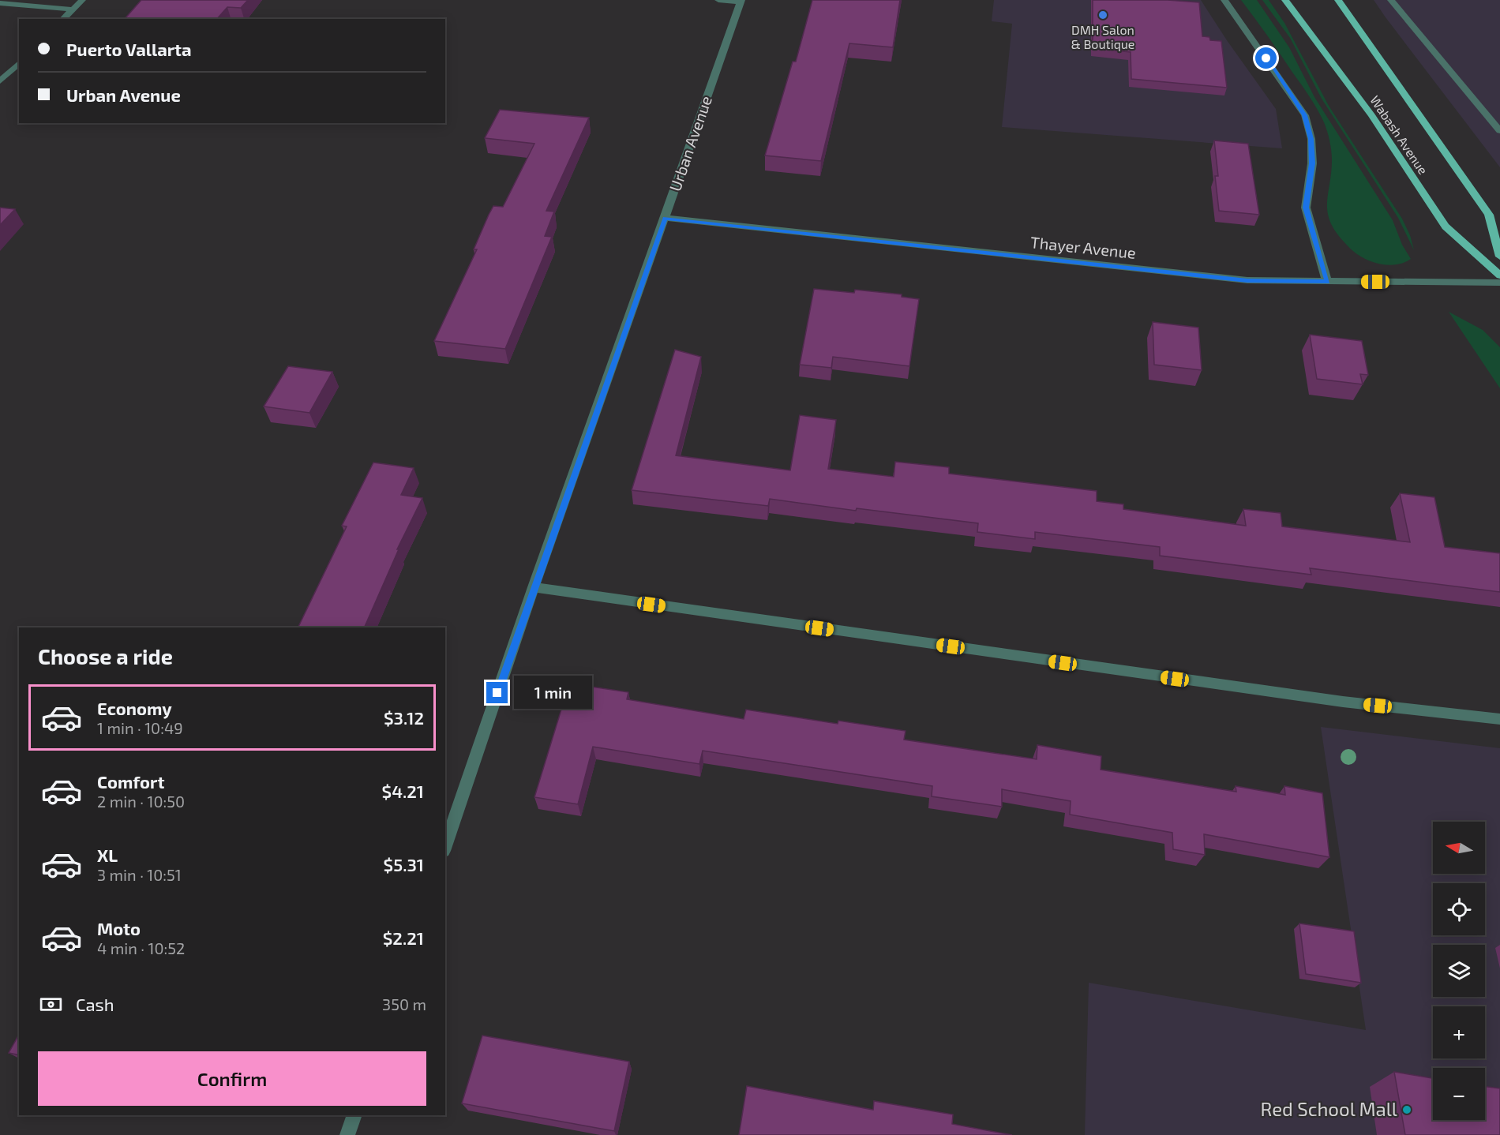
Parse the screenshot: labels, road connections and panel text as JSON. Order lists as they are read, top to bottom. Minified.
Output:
{"streets":{"main road":["Wabash Avenue"],"street":["Urban Avenue","Thayer Avenue"]},"crossings":[["Urban Avenue","Thayer Avenue"]],"places":["DMH Salon & Boutique","Red School Mall"],"north":"left","page":{"banner":["Puerto Vallarta","Urban Avenue"],"heading":"Choose a ride","bubble":"1 min","list":[{"name":"Economy","note":"1 min · 10:49","value":"$3.12"},{"name":"Comfort","note":"2 min · 10:50","value":"$4.21"},{"name":"XL","note":"3 min · 10:51","value":"$5.31"},{"name":"Moto","note":"4 min · 10:52","value":"$2.21"}],"map_buttons":["+","−"],"pay":["Cash","350 m"],"buttons":"Confirm"}}
